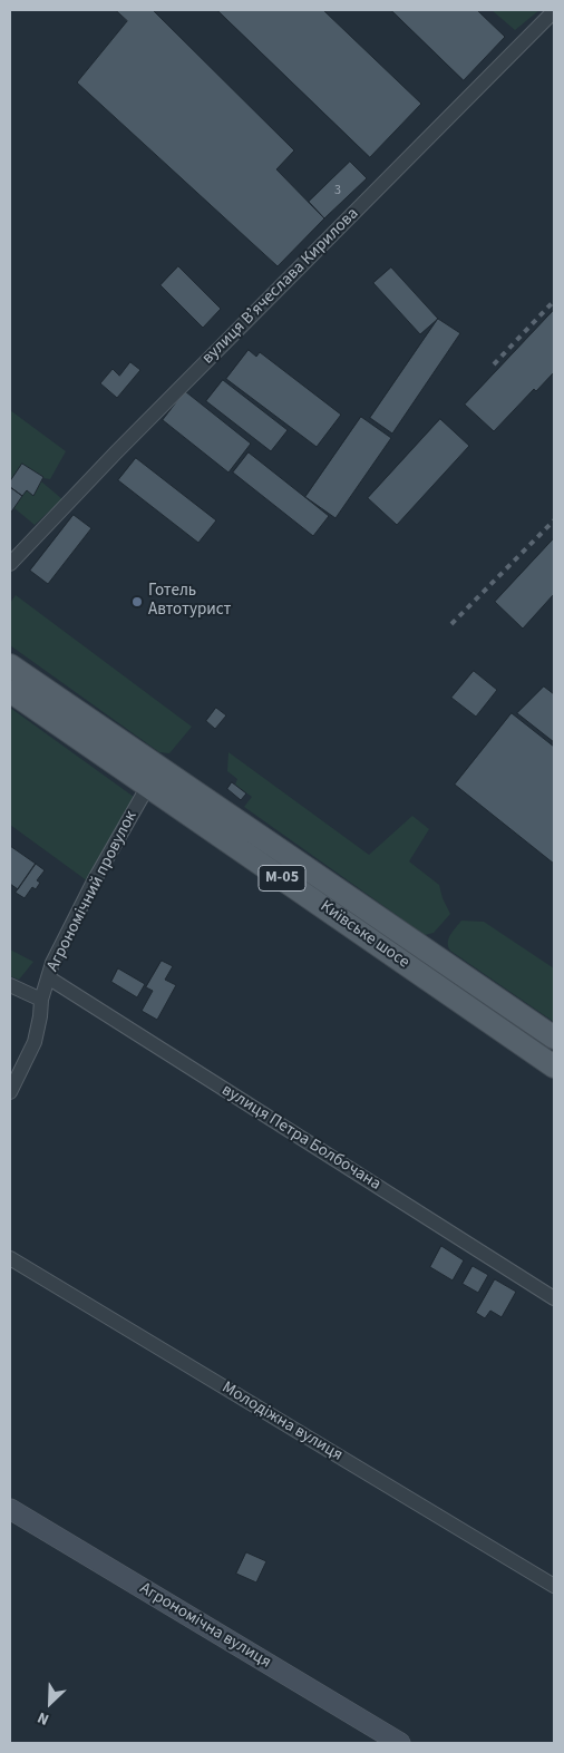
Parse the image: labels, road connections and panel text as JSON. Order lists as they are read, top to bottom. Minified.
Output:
{"streets":{"main road":["М-05","Київське шосе"],"street":["вулиця Вʼячеслава Кирилова","Агрономічний провулок","вулиця Петра Болбочана","Молодіжна вулиця","Агрономічна вулиця"]},"crossings":[["Агрономічний провулок","Київське шосе"],["Агрономічний провулок","вулиця Петра Болбочана"]],"places":["Готель Автотурист"],"house_numbers":["3"],"north":"bottom left"}
